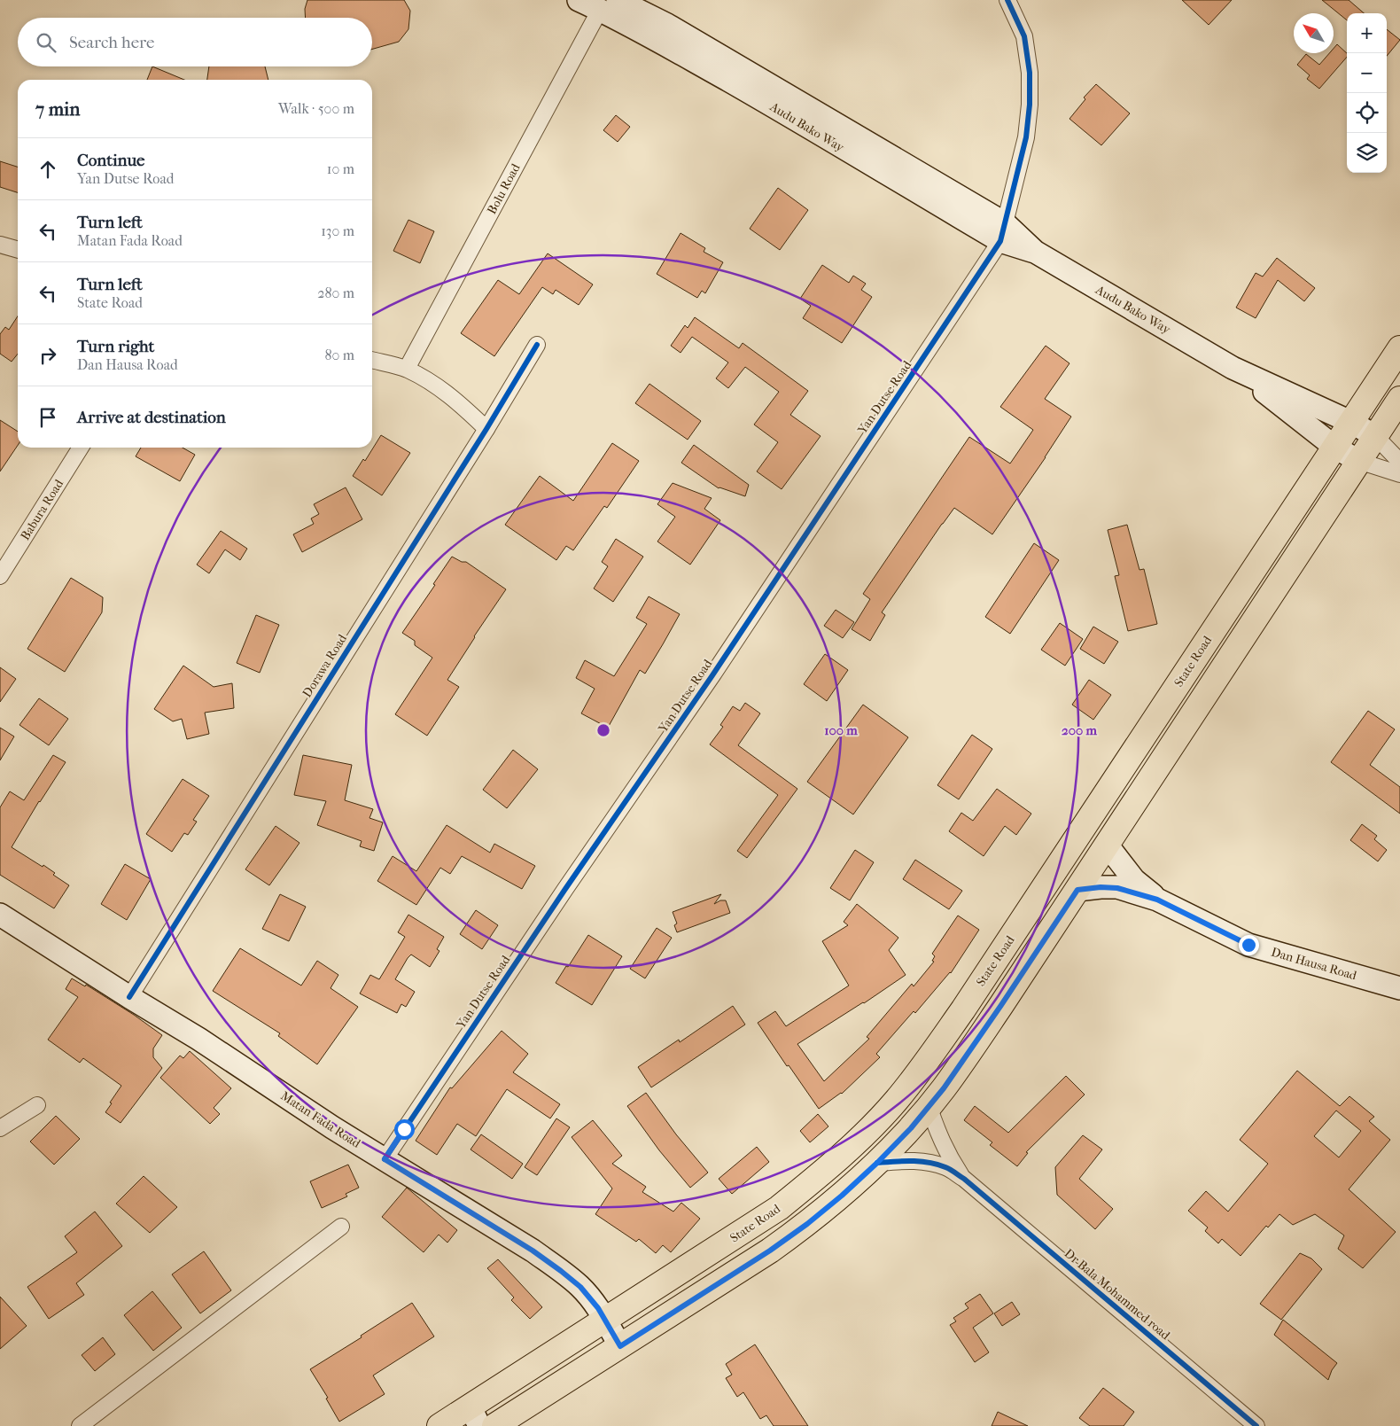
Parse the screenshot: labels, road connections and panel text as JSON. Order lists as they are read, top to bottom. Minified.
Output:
{"streets":{"main road":["State Road"],"street":["Audu Bako Way","Bolu Road","Yan Dutse Road","Babura Road","Dorawa Road","Dan Hausa Road","Matan Fada Road","Dr Bala Mohammed road"]},"crossings":[["Audu Bako Way","Bolu Road"],["Audu Bako Way","Yan Dutse Road"],["Audu Bako Way","State Road"],["Yan Dutse Road","Matan Fada Road"],["State Road","Matan Fada Road"],["Dorawa Road","Matan Fada Road"]],"north":"top left","page":{"map_buttons":["+","−"],"search":"Search here","heading":["7 min","Walk · 500 m"],"list":[["Continue","Yan Dutse Road","10 m"],["Turn left","Matan Fada Road","130 m"],["Turn left","State Road","280 m"],["Turn right","Dan Hausa Road","80 m"],"Arrive at destination"]},"rings":["100 m","200 m"]}
